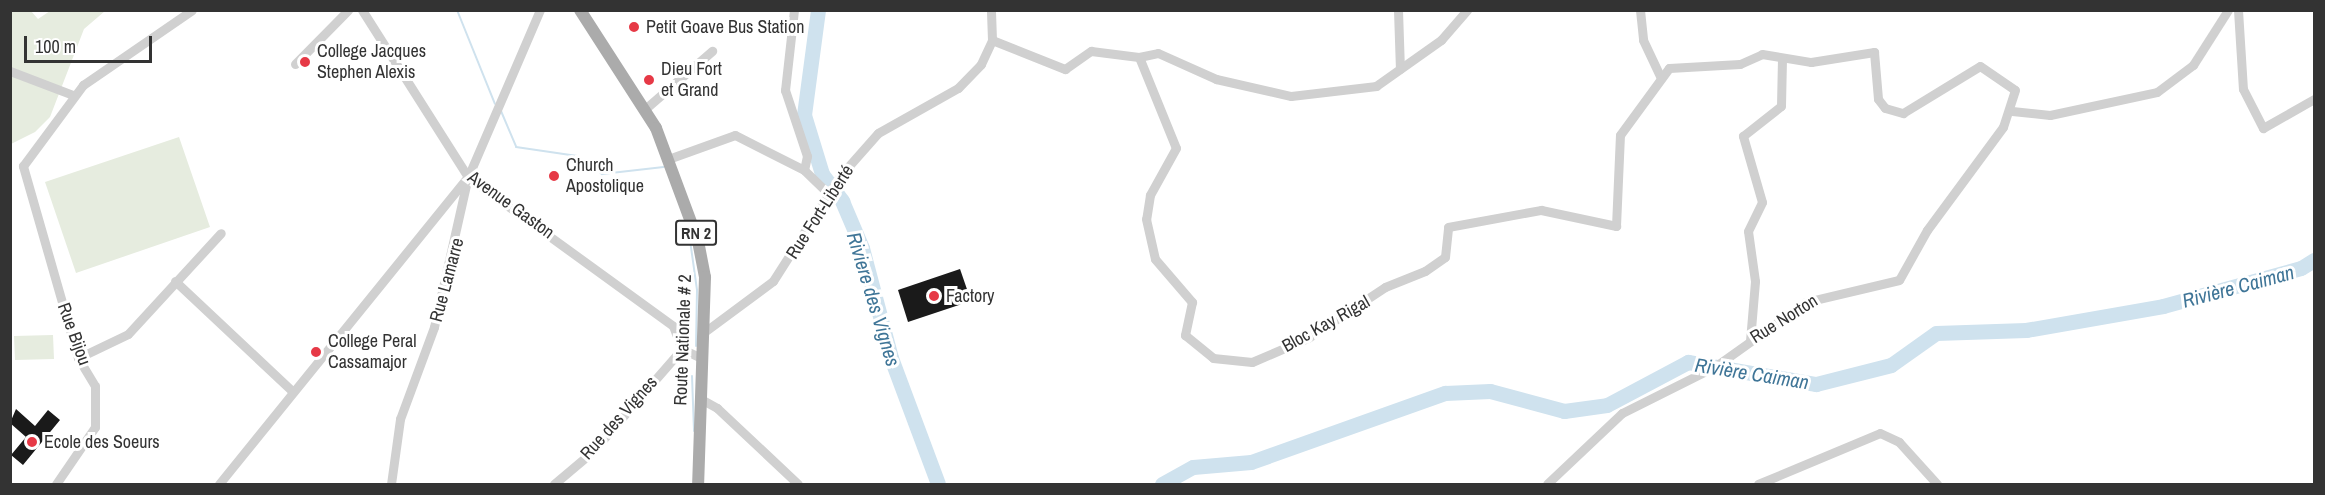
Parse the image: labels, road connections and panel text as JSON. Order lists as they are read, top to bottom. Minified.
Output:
{"streets":{"main road":["RN 2","Route Nationale # 2"],"street":["Avenue Gaston","Rue Fort-Liberté","Rue Lamarre","Rue Norton","Bloc Kay Rigal","Rue Bijou","Rue des Vignes"]},"crossings":[["Avenue Gaston","Rue Lamarre"],["Avenue Gaston","Rue des Vignes"],["Rue Fort-Liberté","Route Nationale # 2"]],"water":["Rivière Caiman","Riviere des Vignes"],"places":["Petit Goave Bus Station","College Jacques Stephen Alexis","Dieu Fort et Grand","Church Apostolique","Factory","College Peral Cassamajor","Ecole des Soeurs"],"scale_bar":"100 m"}
